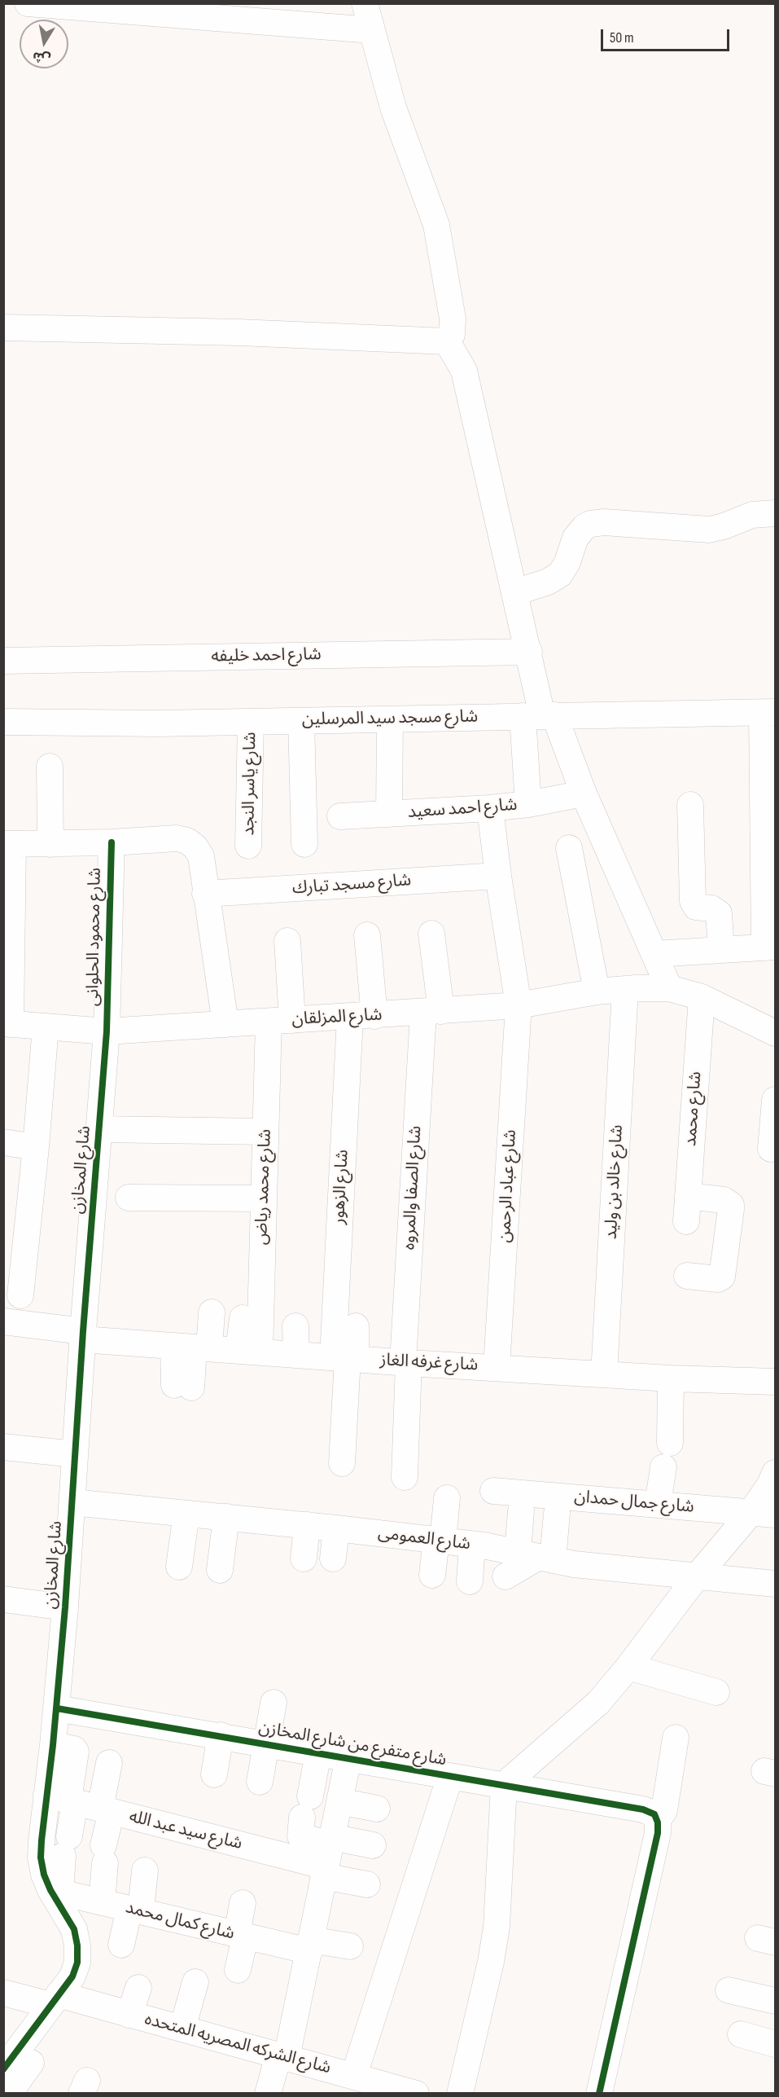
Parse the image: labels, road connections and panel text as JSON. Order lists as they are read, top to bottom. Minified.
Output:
{"streets":{"street":["شارع احمد خليفه","شارع مسجد سيد المرسلين","شارع ياسر النجد","شارع احمد سعيد","شارع مسجد تبارك","شارع محمود الحلوانى","شارع المزلقان","شارع محمد","شارع المخازن","شارع خالد بن وليد","شارع عباد الرحمن","شارع محمد رياض","شارع الزهور","شارع الصفا والمروه","شارع غرفه الغاز","شارع جمال حمدان","شارع العمومى","شارع متفرع من شارع المخازن","شارع سيد عبد الله","شارع كمال محمد","شارع الشركه المصريه المتحده"]},"crossings":[["شارع مسجد سيد المرسلين","شارع ياسر النجد"],["شارع احمد سعيد","شارع عباد الرحمن"],["شارع مسجد تبارك","شارع عباد الرحمن"],["شارع محمود الحلوانى","شارع المزلقان"],["شارع محمود الحلوانى","شارع المخازن"],["شارع المزلقان","شارع محمد"],["شارع المزلقان","شارع المخازن"],["شارع المزلقان","شارع خالد بن وليد"],["شارع المزلقان","شارع عباد الرحمن"],["شارع المزلقان","شارع محمد رياض"],["شارع المزلقان","شارع الزهور"],["شارع المزلقان","شارع الصفا والمروه"],["شارع المخازن","شارع غرفه الغاز"],["شارع المخازن","شارع العمومى"],["شارع المخازن","شارع متفرع من شارع المخازن"],["شارع المخازن","شارع سيد عبد الله"],["شارع المخازن","شارع كمال محمد"],["شارع المخازن","شارع الشركه المصريه المتحده"],["شارع خالد بن وليد","شارع غرفه الغاز"],["شارع عباد الرحمن","شارع غرفه الغاز"],["شارع محمد رياض","شارع غرفه الغاز"],["شارع الزهور","شارع غرفه الغاز"],["شارع الصفا والمروه","شارع غرفه الغاز"]],"scale_bar":"50 m","north":"bottom"}
